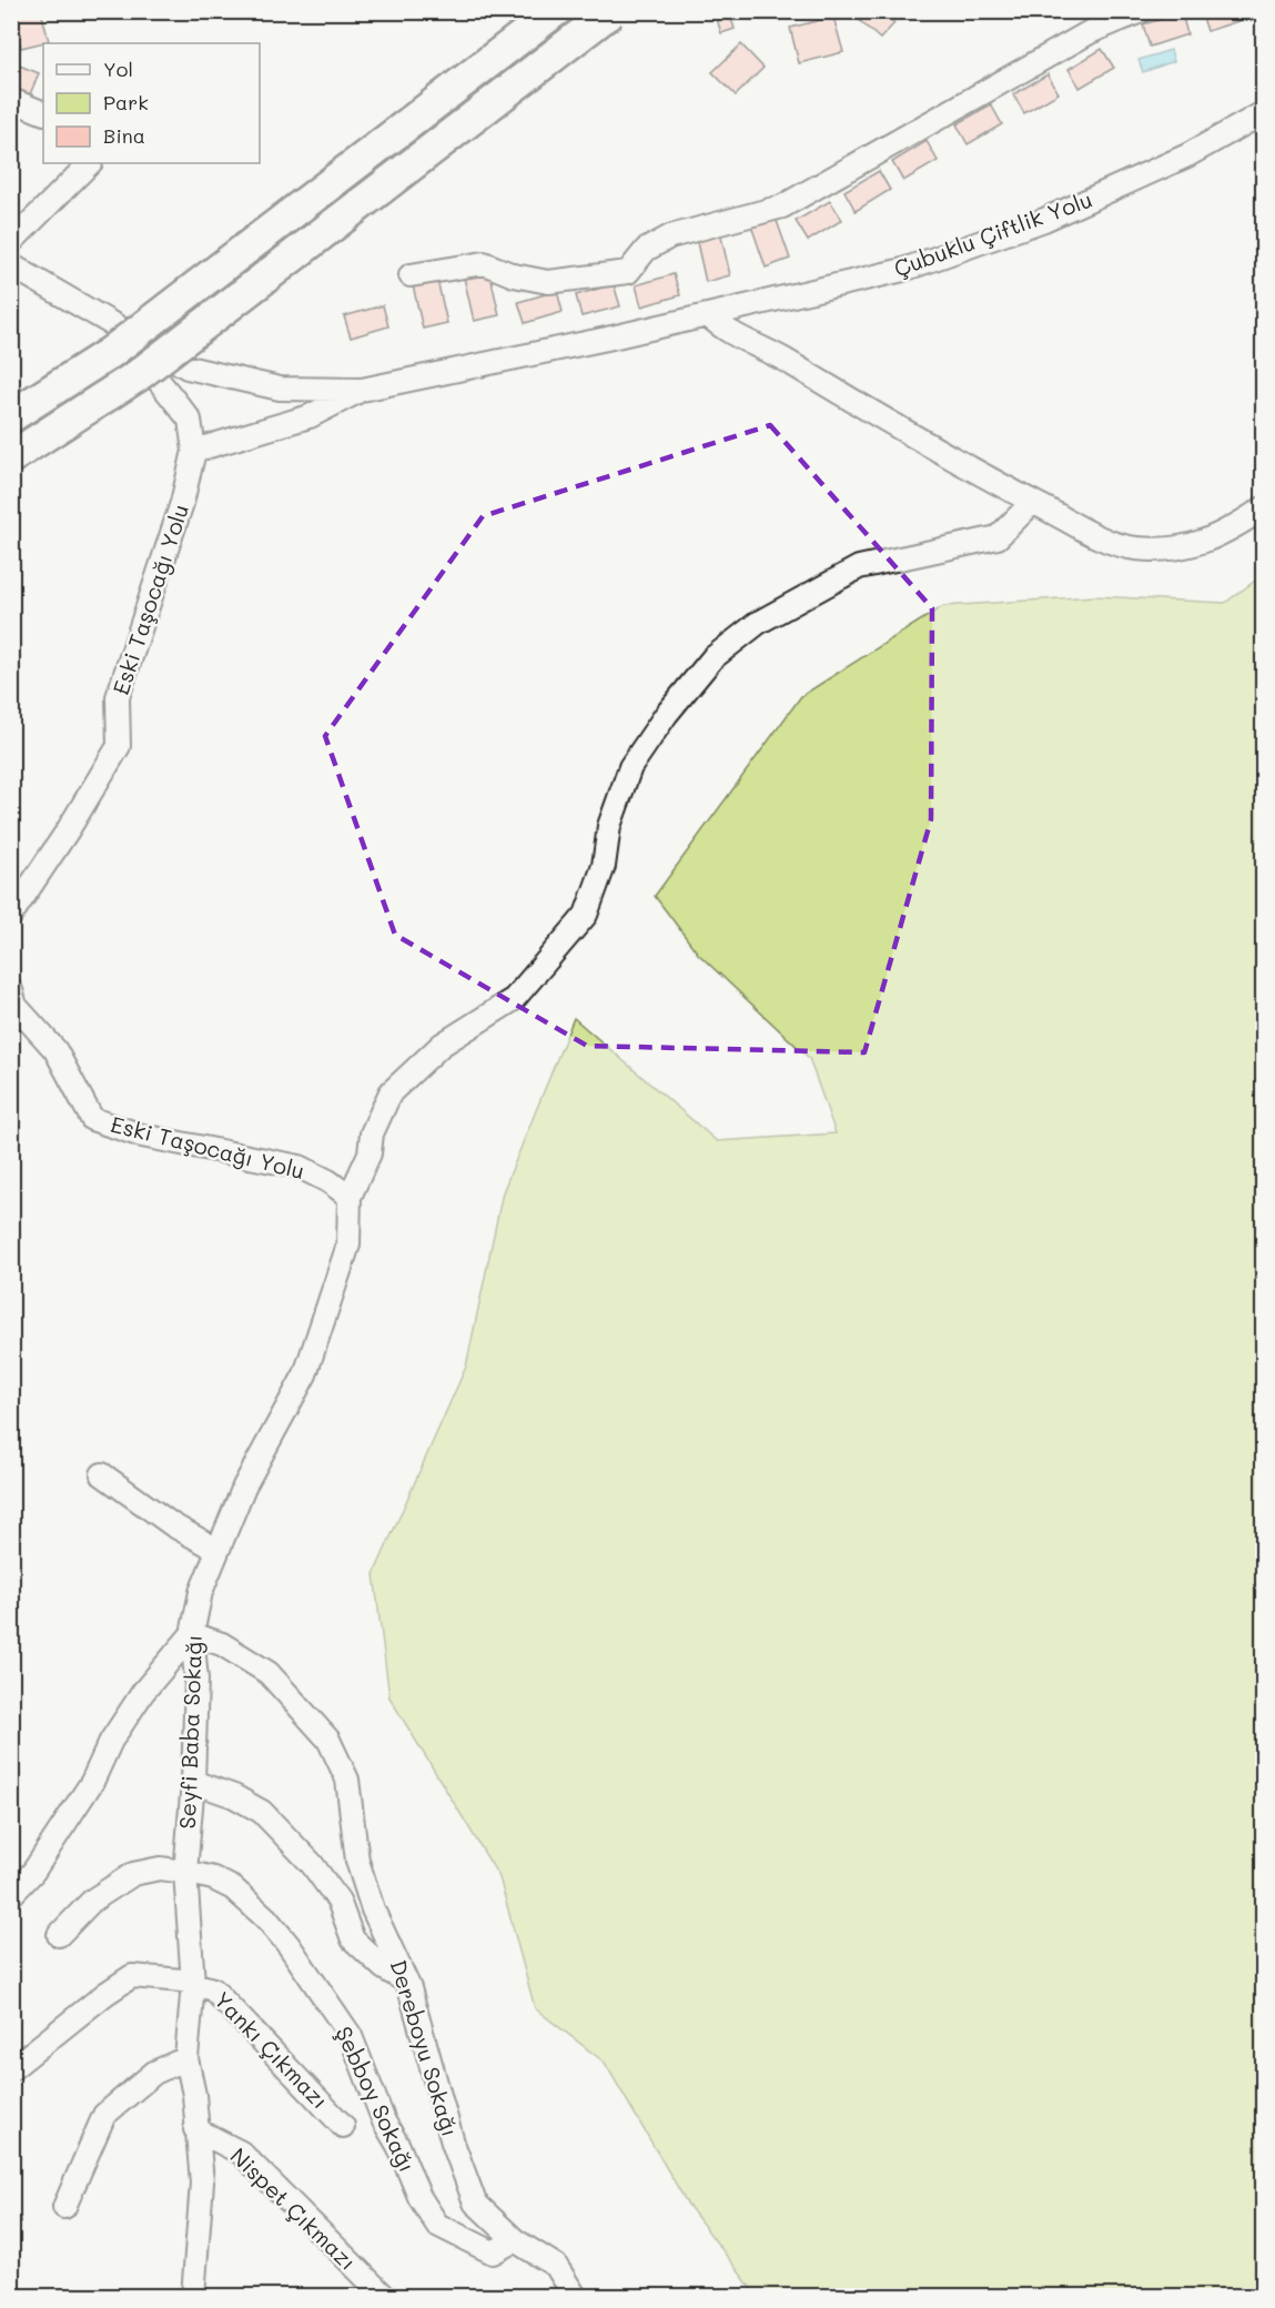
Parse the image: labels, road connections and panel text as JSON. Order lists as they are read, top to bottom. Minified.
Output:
{"streets":{"street":["Çubuklu Çiftlik Yolu","Eski Taşocağı Yolu","Seyfi Baba Sokağı","Dereboyu Sokağı","Yankı Çıkmazı","Şebboy Sokağı","Nispet Çıkmazı"]},"crossings":[["Eski Taşocağı Yolu","Seyfi Baba Sokağı"],["Seyfi Baba Sokağı","Dereboyu Sokağı"],["Seyfi Baba Sokağı","Yankı Çıkmazı"],["Seyfi Baba Sokağı","Şebboy Sokağı"],["Seyfi Baba Sokağı","Nispet Çıkmazı"],["Dereboyu Sokağı","Şebboy Sokağı"]],"legend":["Yol","Park","Bina"]}
